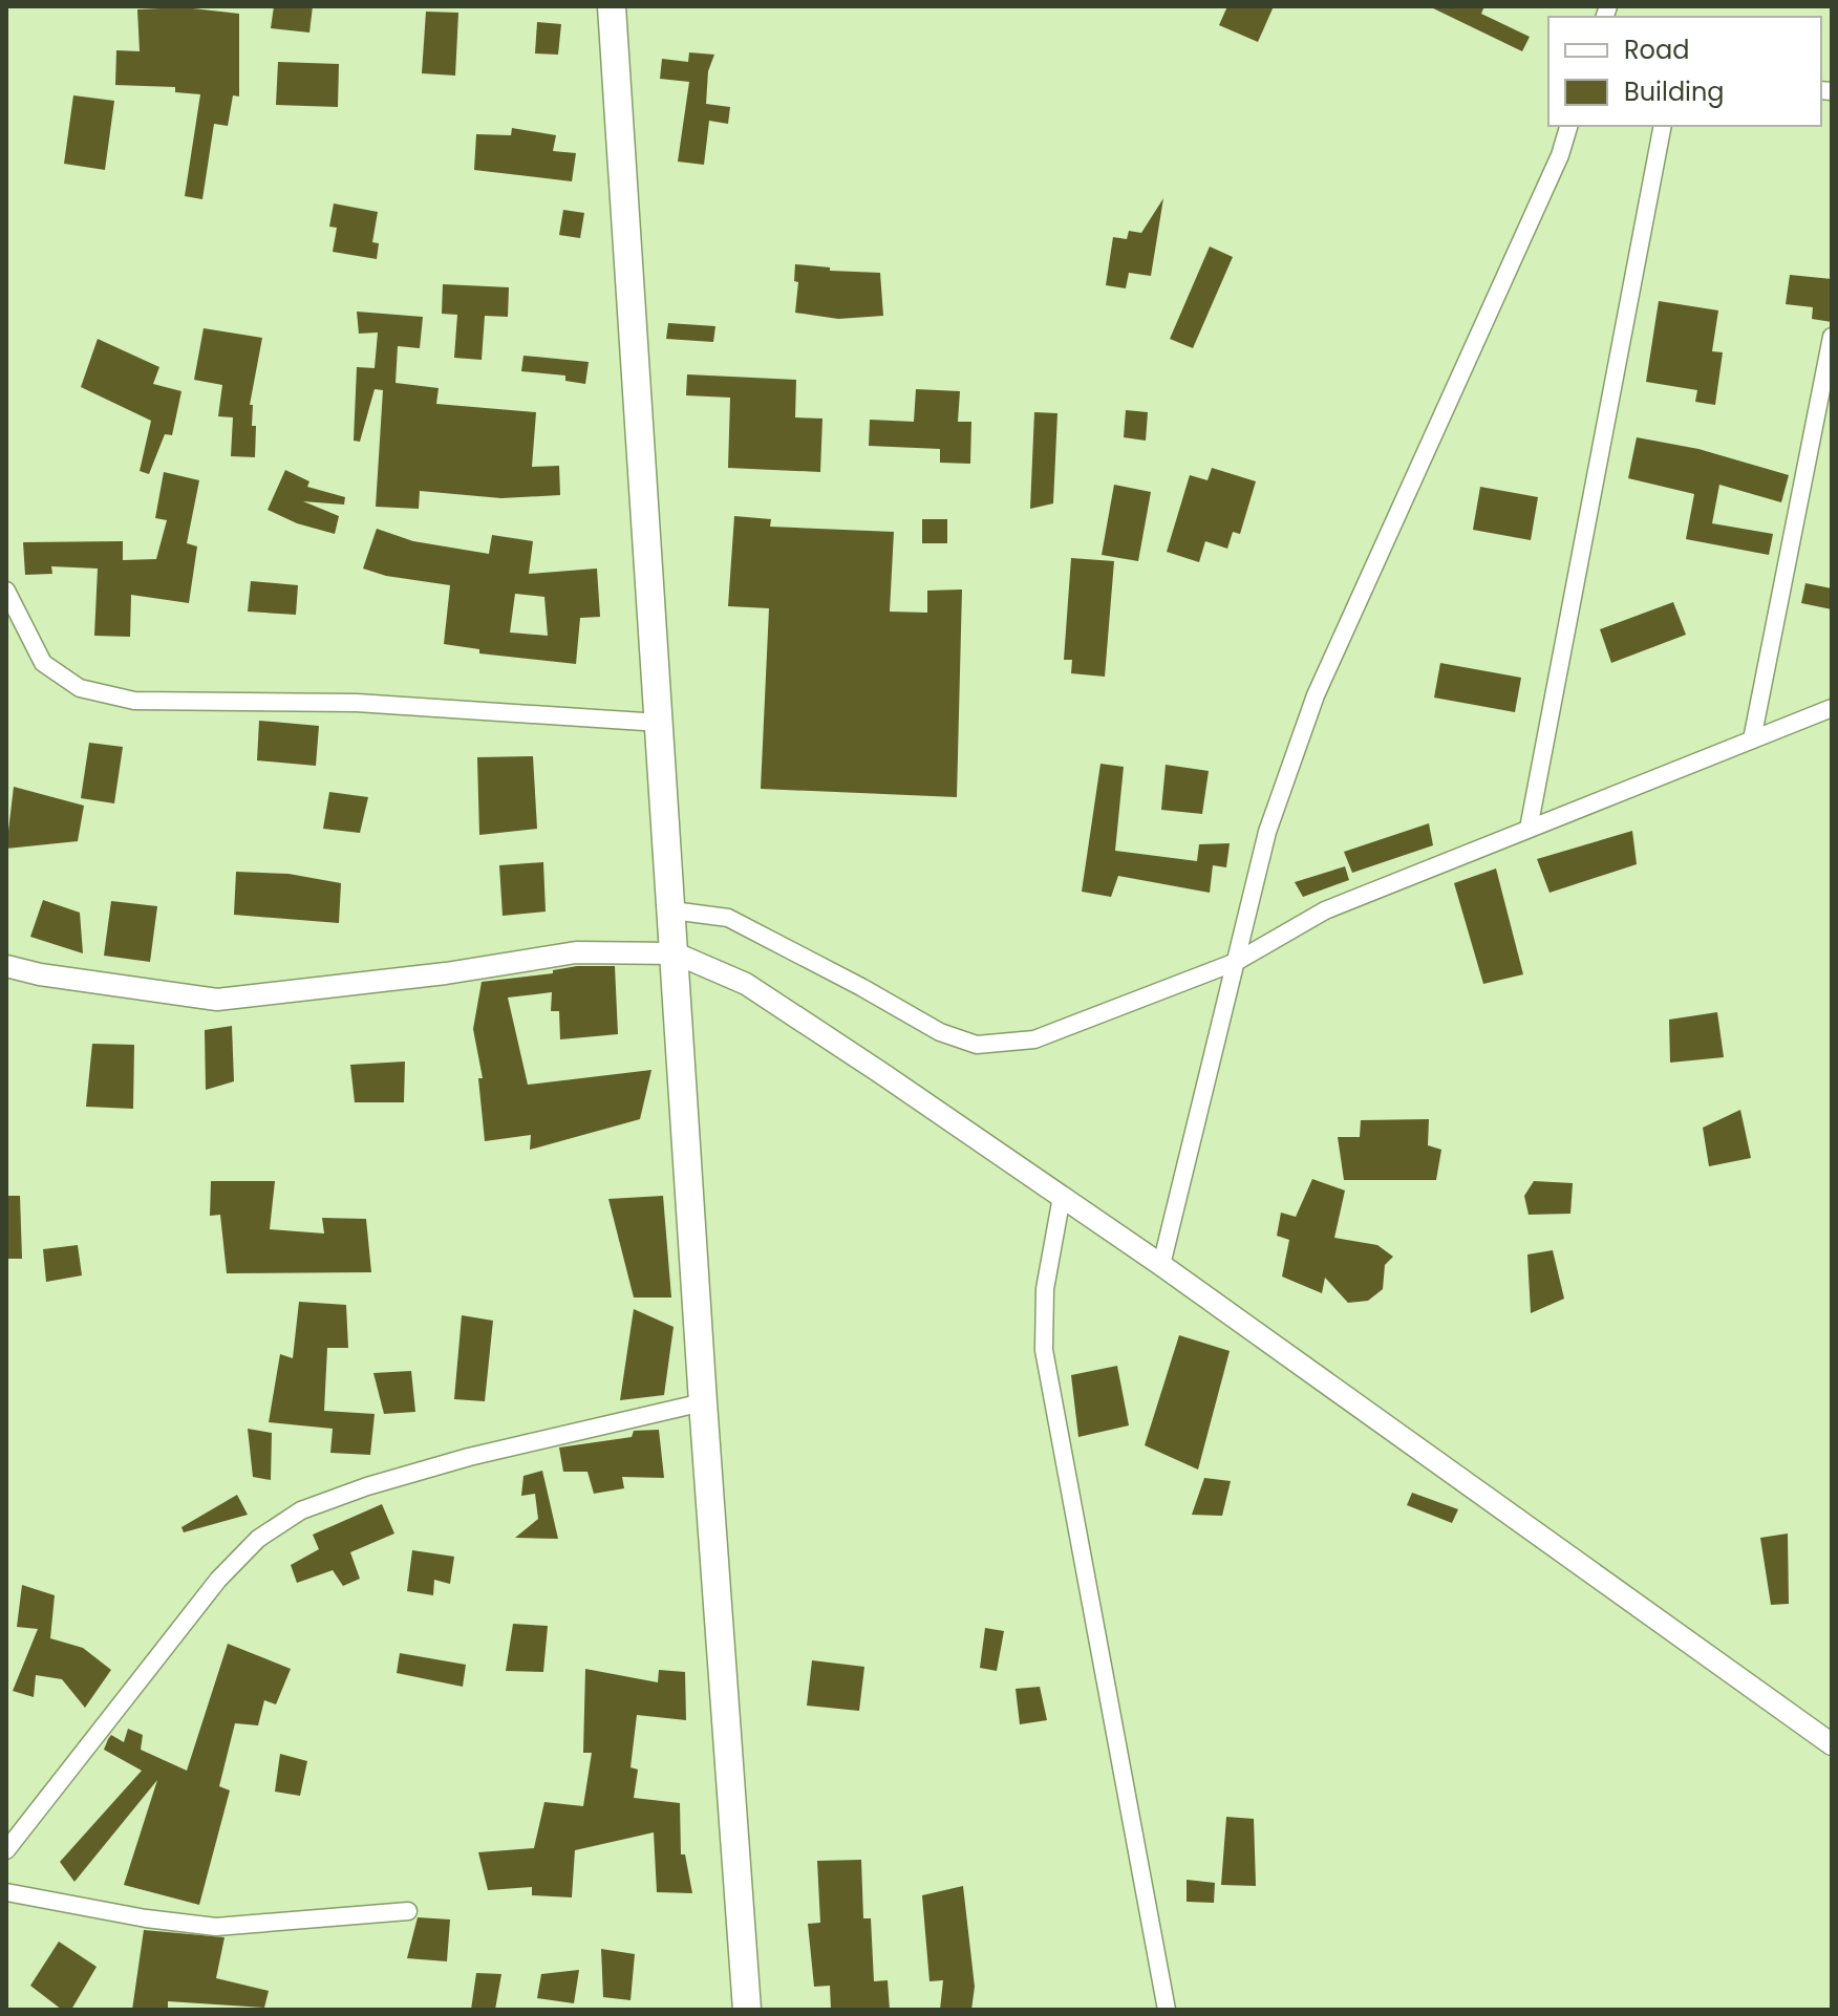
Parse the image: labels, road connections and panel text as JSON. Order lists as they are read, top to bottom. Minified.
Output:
{"legend":["Road","Building"]}
